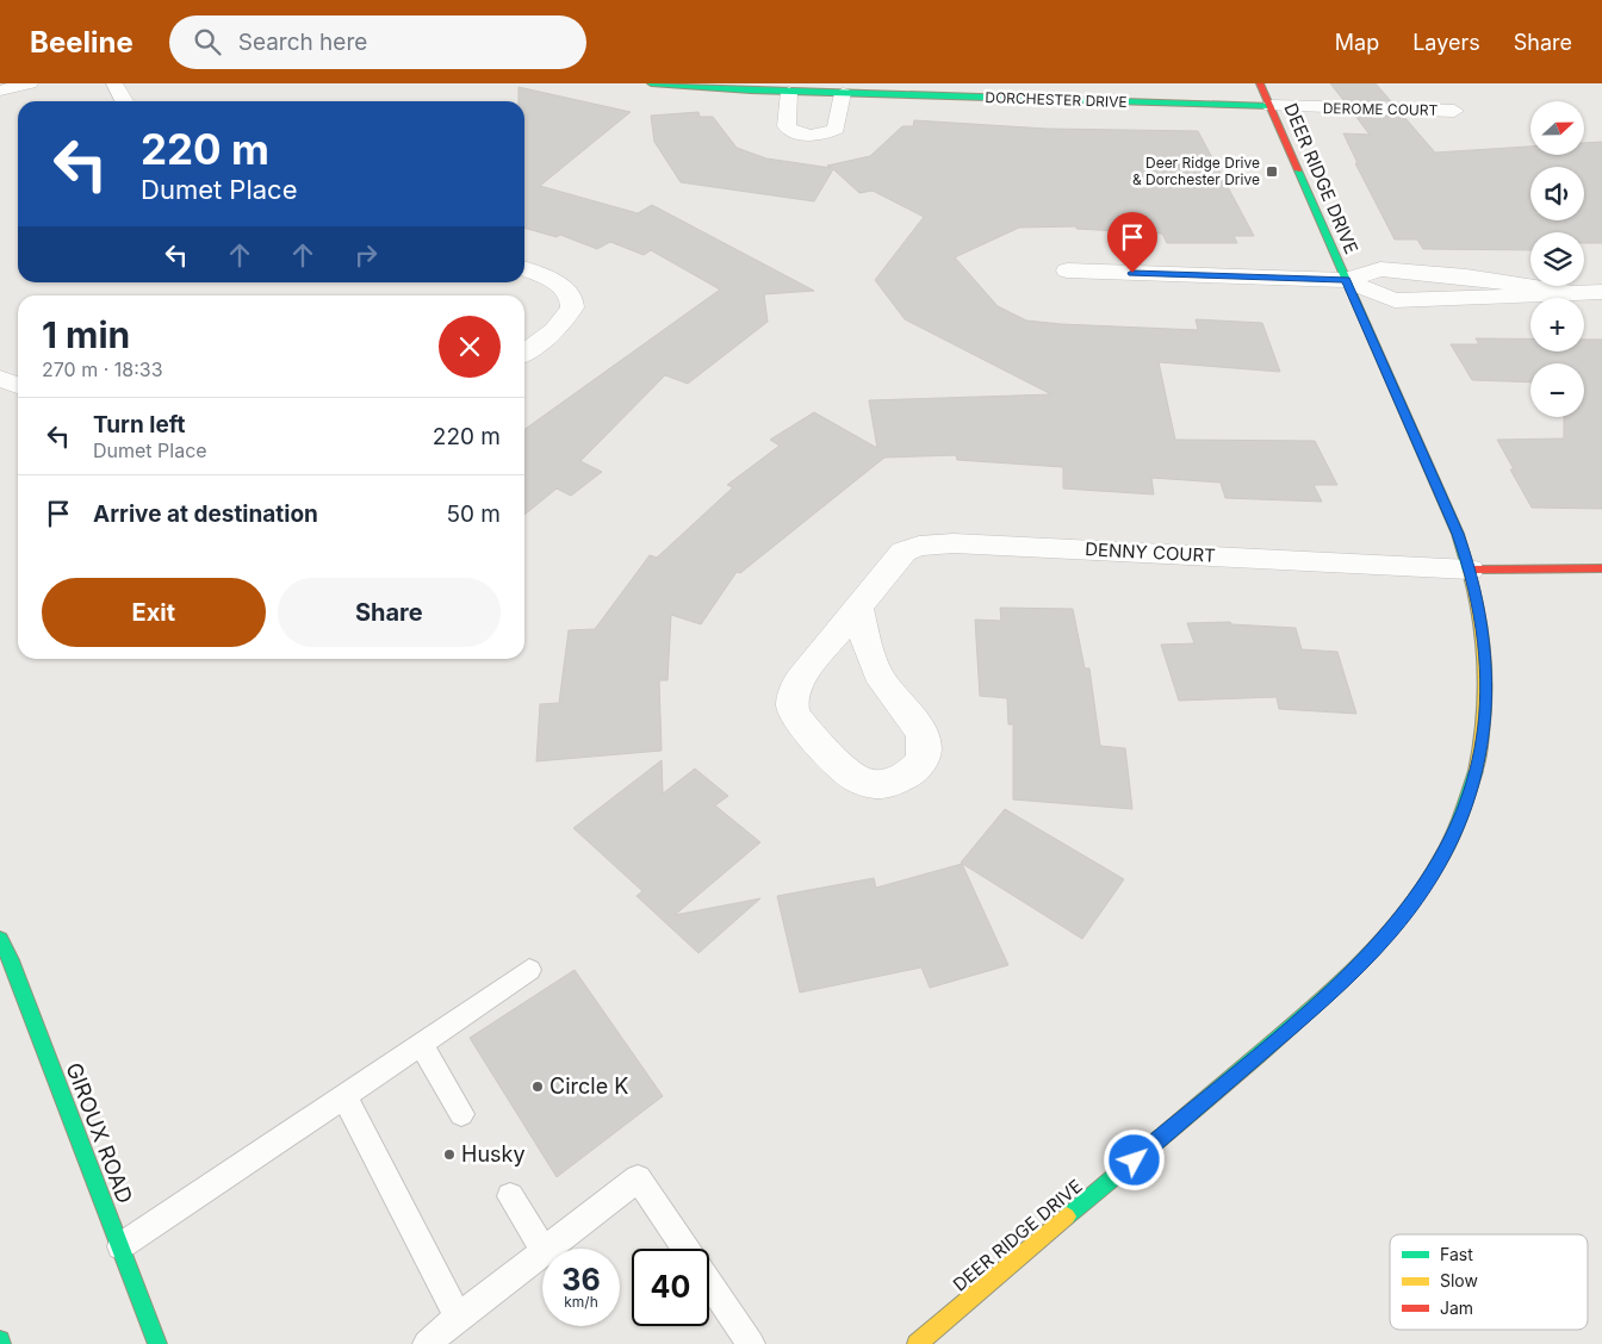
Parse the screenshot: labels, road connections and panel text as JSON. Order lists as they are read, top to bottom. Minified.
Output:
{"streets":{"street":["DORCHESTER DRIVE","DEROME COURT","DEER RIDGE DRIVE","DENNY COURT","GIROUX ROAD"]},"crossings":[["DORCHESTER DRIVE","DEROME COURT"],["DORCHESTER DRIVE","DEER RIDGE DRIVE"],["DEROME COURT","DEER RIDGE DRIVE"],["DEER RIDGE DRIVE","DENNY COURT"]],"places":{"transit":["Deer Ridge Drive & Dorchester Drive"],"other":["Circle K","Husky"]},"legend":["Fast","Slow","Jam"],"north":"right","page":{"header":"Beeline","search":"Search here","nav":["Map","Layers","Share"],"map_buttons":["+","−"],"turn":["220 m","Dumet Place"],"heading":["1 min","270 m · 18:33"],"list":[{"name":"Turn left","note":"Dumet Place","value":"220 m"},{"name":"Arrive at destination","value":"50 m"}],"buttons":["Exit","Share"],"speed":"36 km/h","limit":"40"}}
